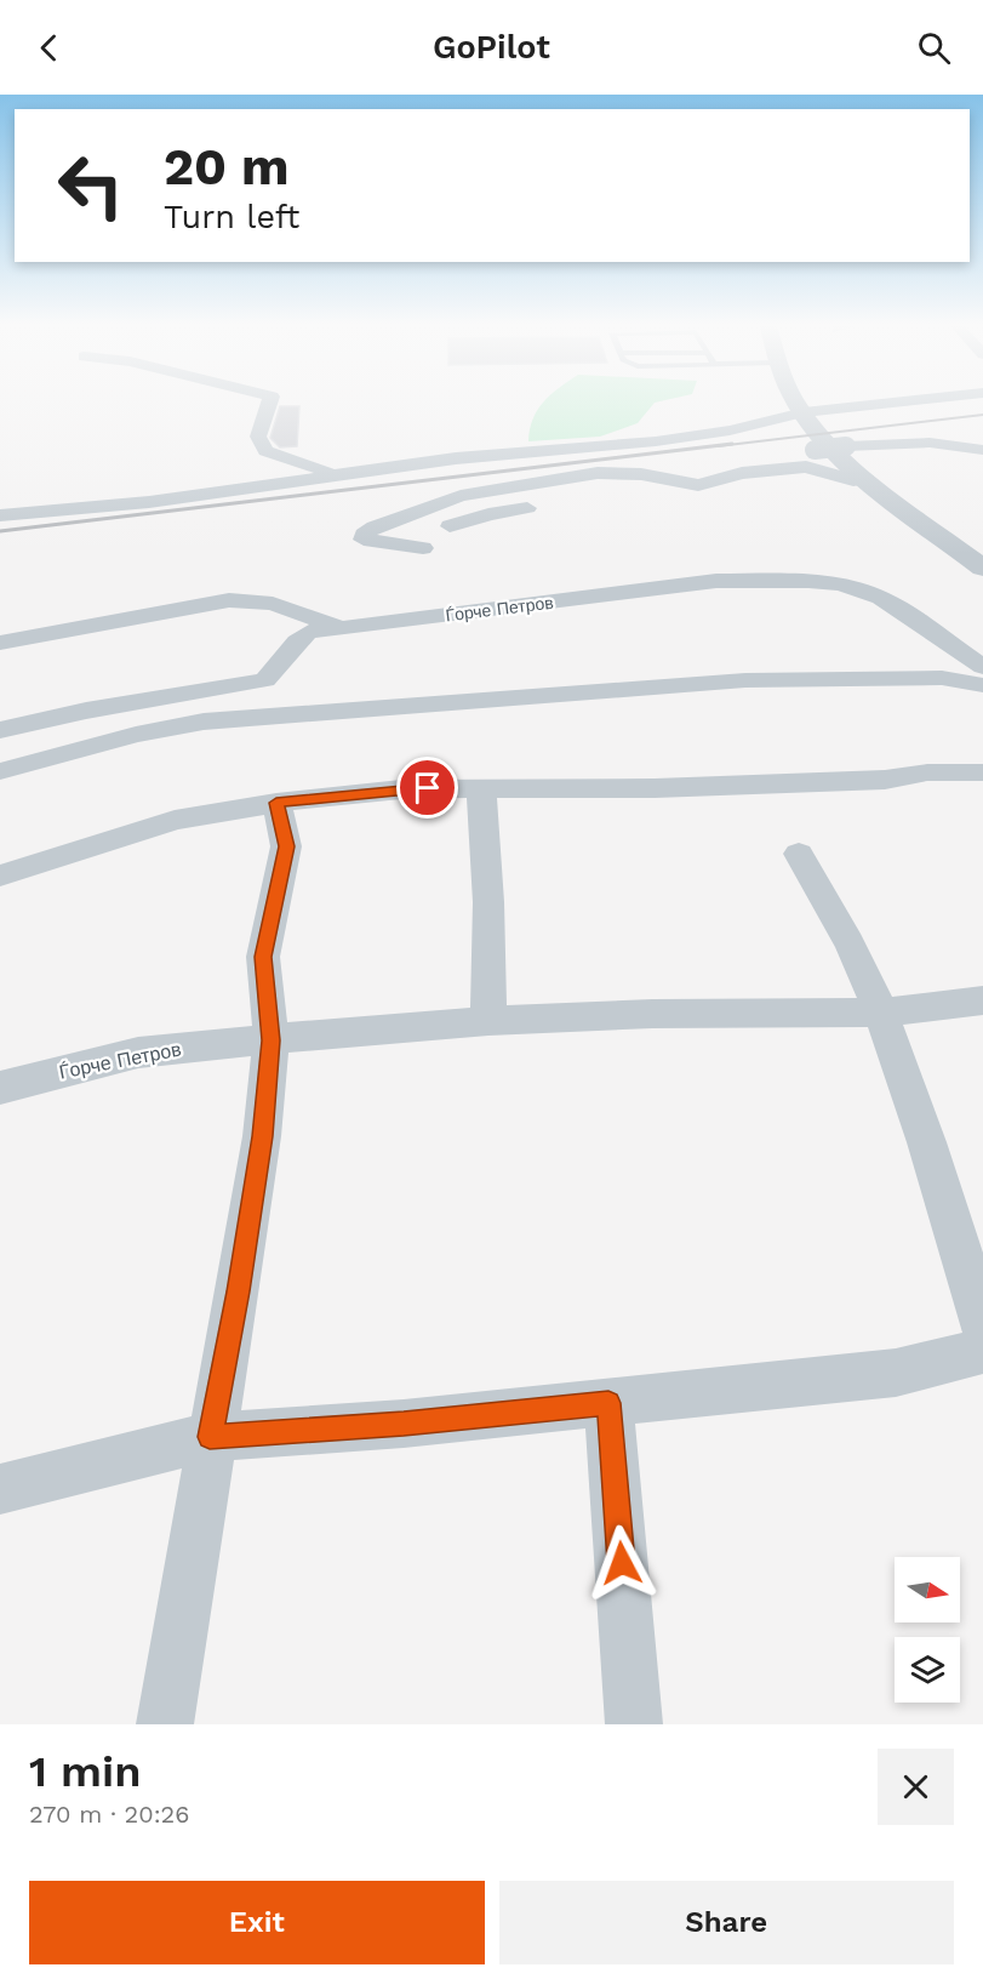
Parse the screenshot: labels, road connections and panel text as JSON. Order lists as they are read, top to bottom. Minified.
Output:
{"streets":{"street":["Ѓорче Петров"]},"north":"right","page":{"header":"GoPilot","turn":["20 m","Turn left"],"heading":["1 min","270 m · 20:26"],"buttons":["Exit","Share"]}}
